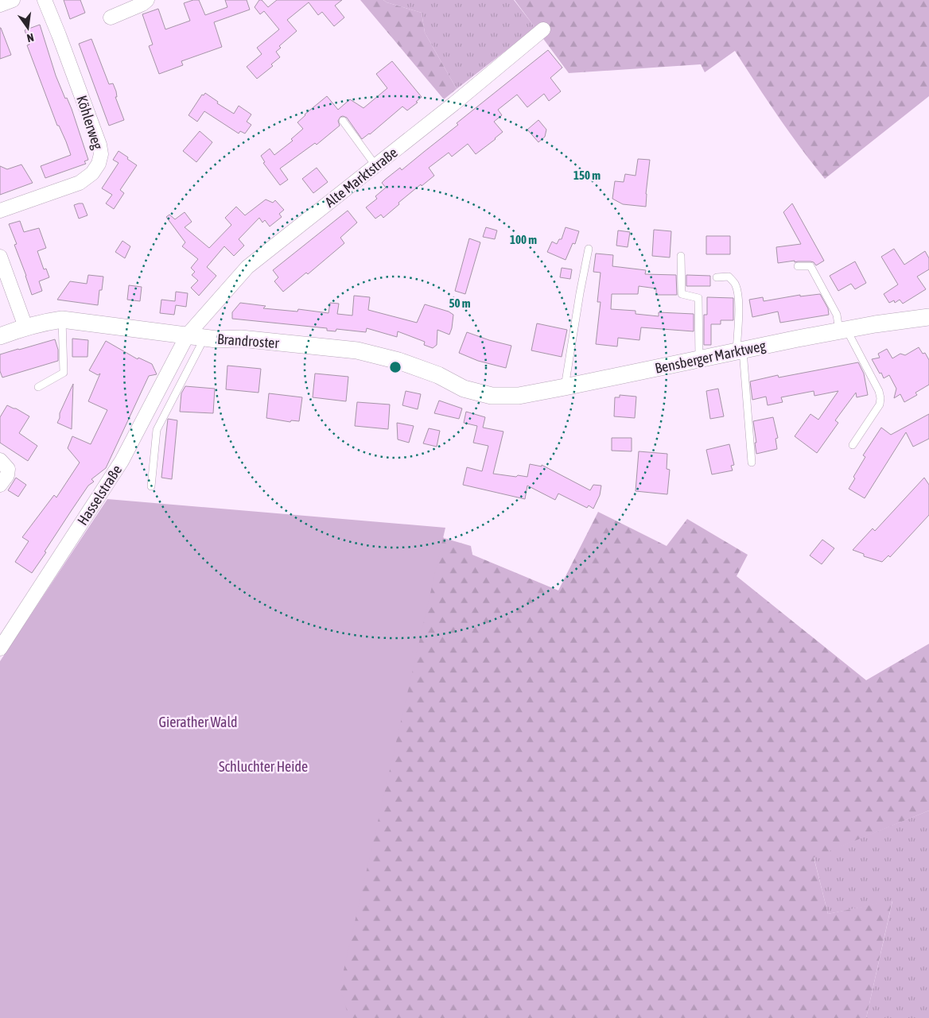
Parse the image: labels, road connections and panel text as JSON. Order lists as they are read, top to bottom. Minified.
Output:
{"streets":{"street":["Köhlerweg","Alte Marktstraße","Brandroster","Bensberger Marktweg","Hasselstraße"]},"crossings":[["Alte Marktstraße","Brandroster"],["Alte Marktstraße","Hasselstraße"],["Brandroster","Bensberger Marktweg"],["Brandroster","Hasselstraße"]],"parks":["Gierather Wald","Schluchter Heide"],"north":"bottom","rings":["150 m","100 m","50 m"]}
